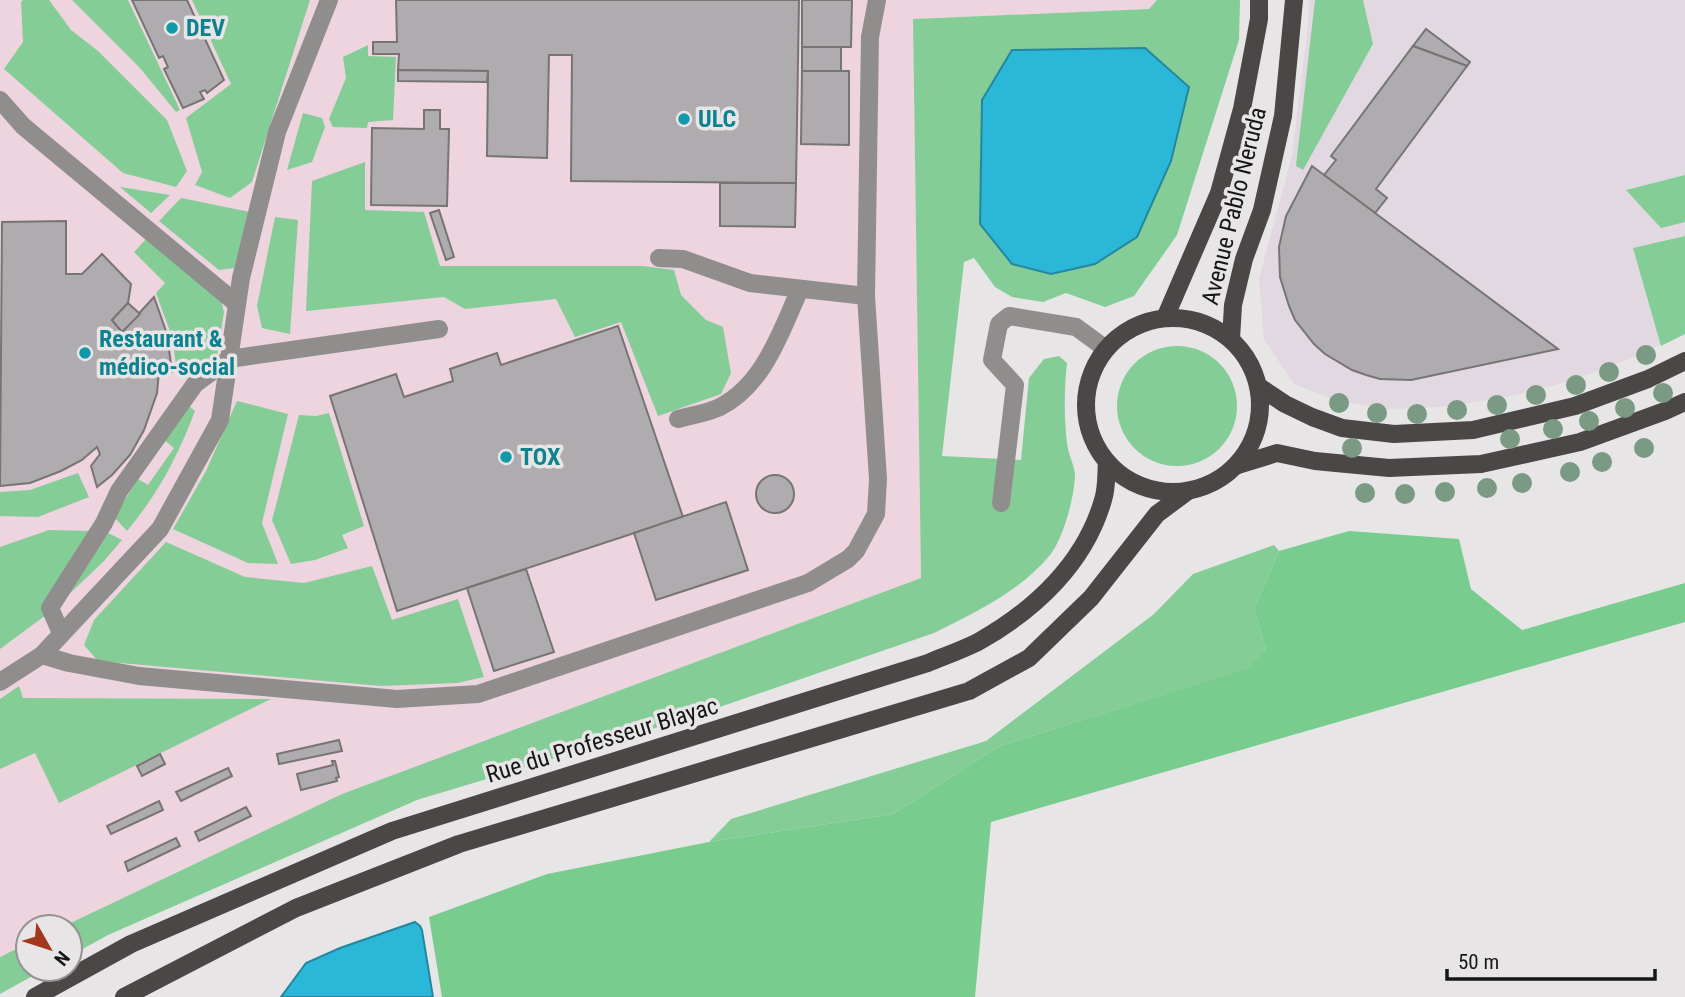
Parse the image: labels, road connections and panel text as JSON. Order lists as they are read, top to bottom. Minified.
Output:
{"streets":{"main road":["Avenue Pablo Neruda","Rue du Professeur Blayac"]},"crossings":[["Avenue Pablo Neruda","Rue du Professeur Blayac"]],"places":["DEV","ULC","Restaurant & médico-social","TOX"],"scale_bar":"50 m","north":"bottom right"}
